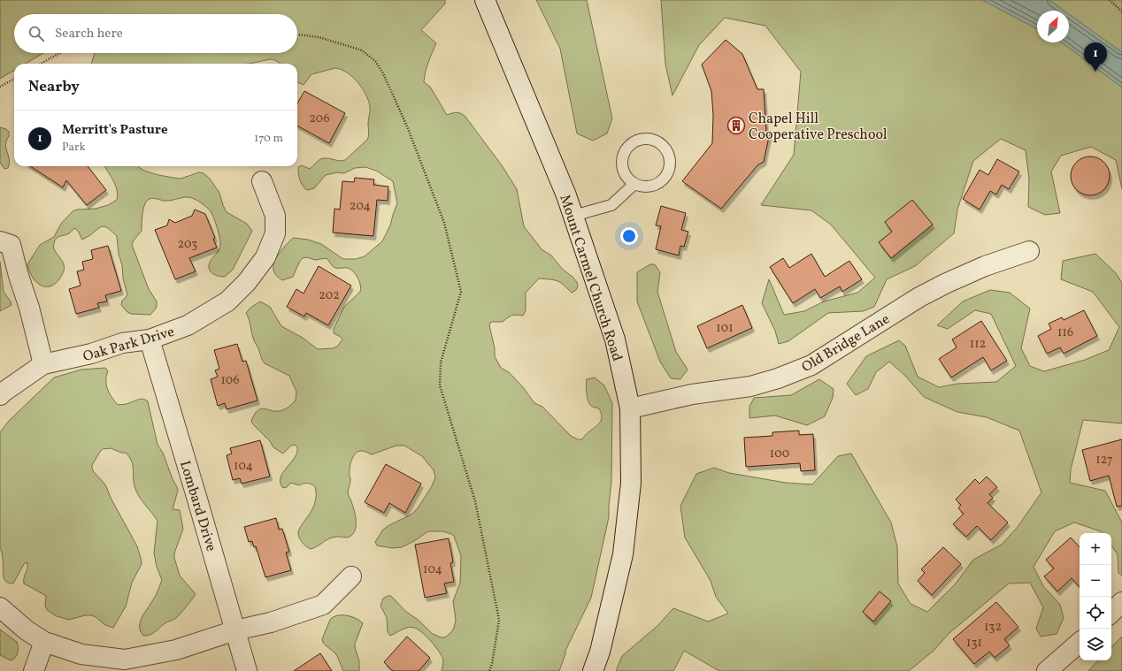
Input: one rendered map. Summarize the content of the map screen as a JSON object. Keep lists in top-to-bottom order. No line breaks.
{"streets":{"street":["Mount Carmel Church Road","Old Bridge Lane","Oak Park Drive","Lombard Drive"]},"crossings":[["Mount Carmel Church Road","Old Bridge Lane"],["Oak Park Drive","Lombard Drive"]],"places":{"building":["Chapel Hill Cooperative Preschool"]},"house_numbers":["206","204","203","202","101","116","112","106","100","127","104","104","132","131"],"north":"top right","page":{"search":"Search here","pins":"1","heading":"Nearby","list":[{"mark":"1","name":"Merritt's Pasture","note":"Park","value":"170 m"}],"map_buttons":["+","−"]}}
